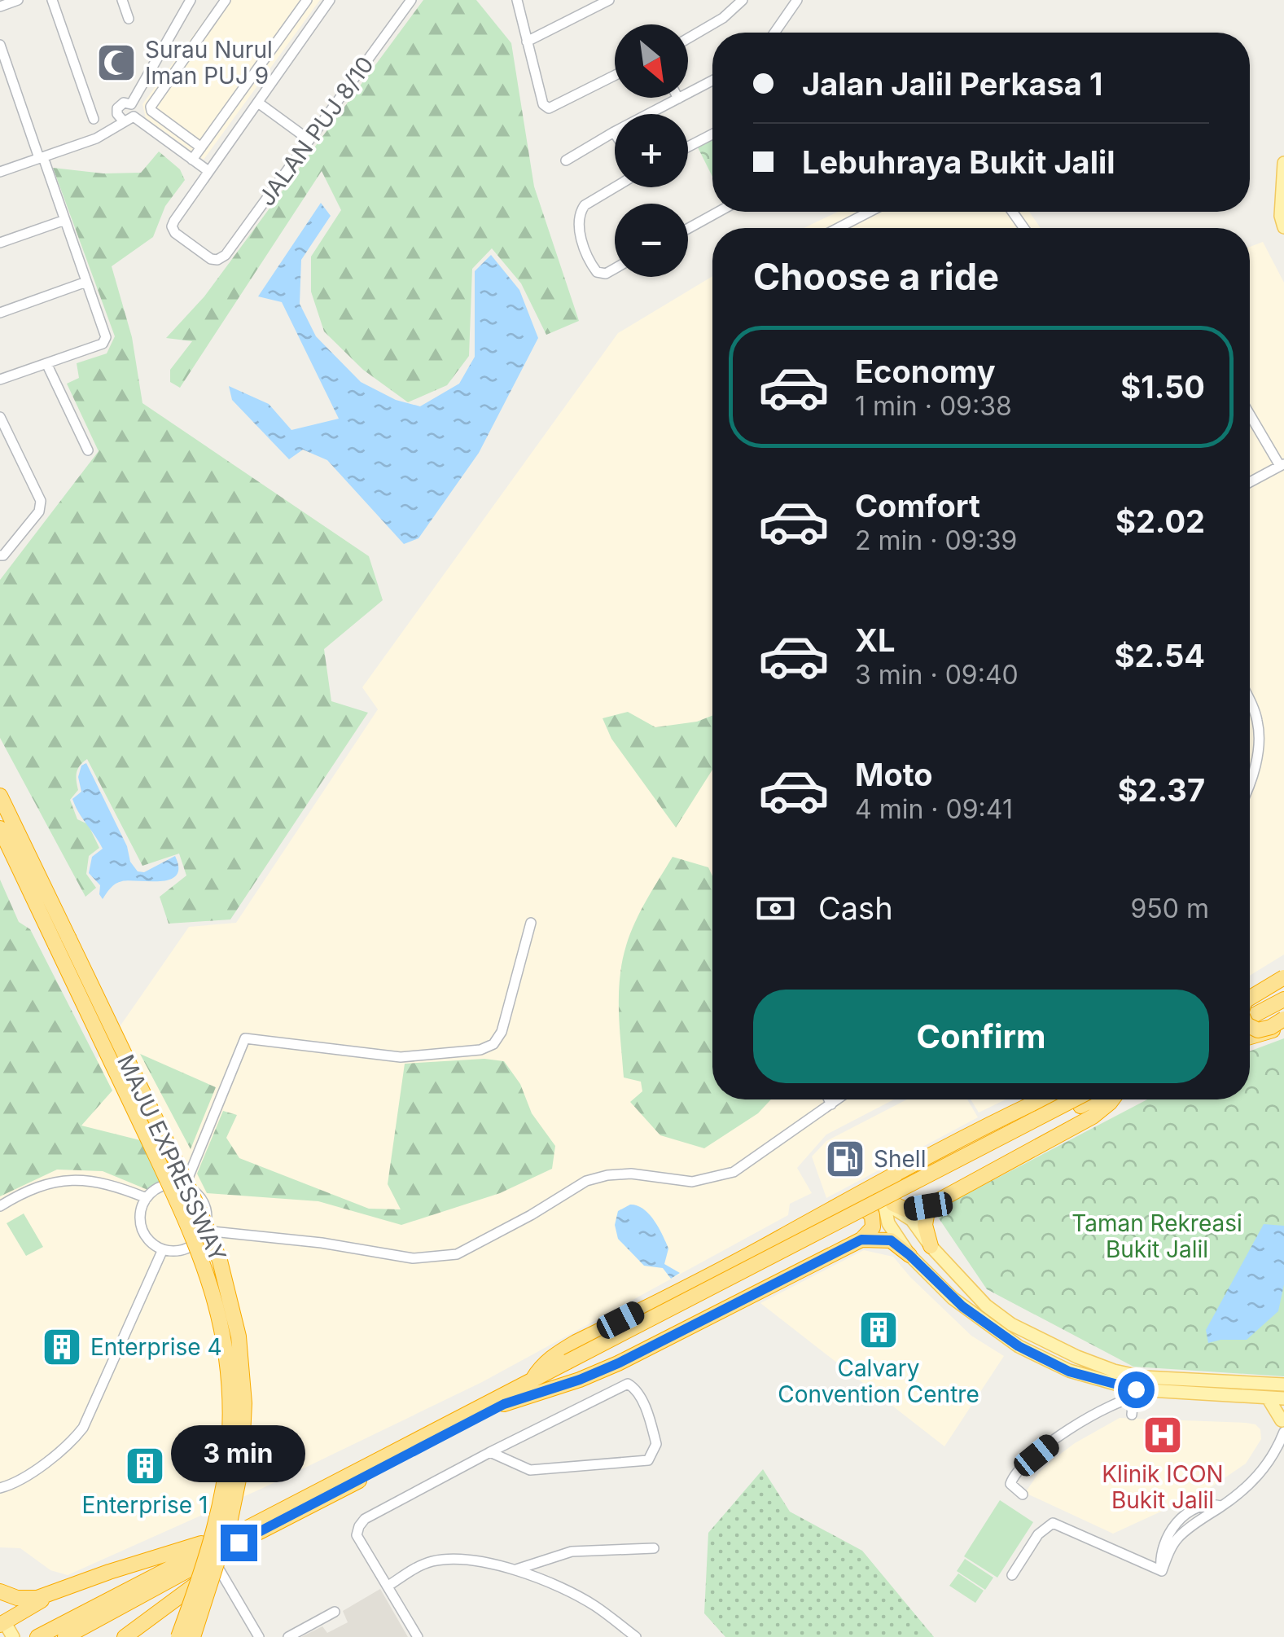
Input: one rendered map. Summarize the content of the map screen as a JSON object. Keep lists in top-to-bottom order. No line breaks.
{"streets":{"highway":["MAJU EXPRESSWAY"],"street":["JALAN PUJ 8/10"]},"parks":["Taman Rekreasi Bukit Jalil"],"places":{"mosque":["Surau Nurul Iman PUJ 9"],"fuel station":["Shell"],"building":["Calvary Convention Centre","Enterprise 4","Enterprise 1"],"hospital":["Klinik ICON Bukit Jalil"]},"north":"bottom right","page":{"map_buttons":["+","−"],"banner":["Jalan Jalil Perkasa 1","Lebuhraya Bukit Jalil"],"heading":"Choose a ride","list":[{"name":"Economy","note":"1 min · 09:38","value":"$1.50"},{"name":"Comfort","note":"2 min · 09:39","value":"$2.02"},{"name":"XL","note":"3 min · 09:40","value":"$2.54"},{"name":"Moto","note":"4 min · 09:41","value":"$2.37"}],"pay":["Cash","950 m"],"buttons":"Confirm","bubble":"3 min"}}
